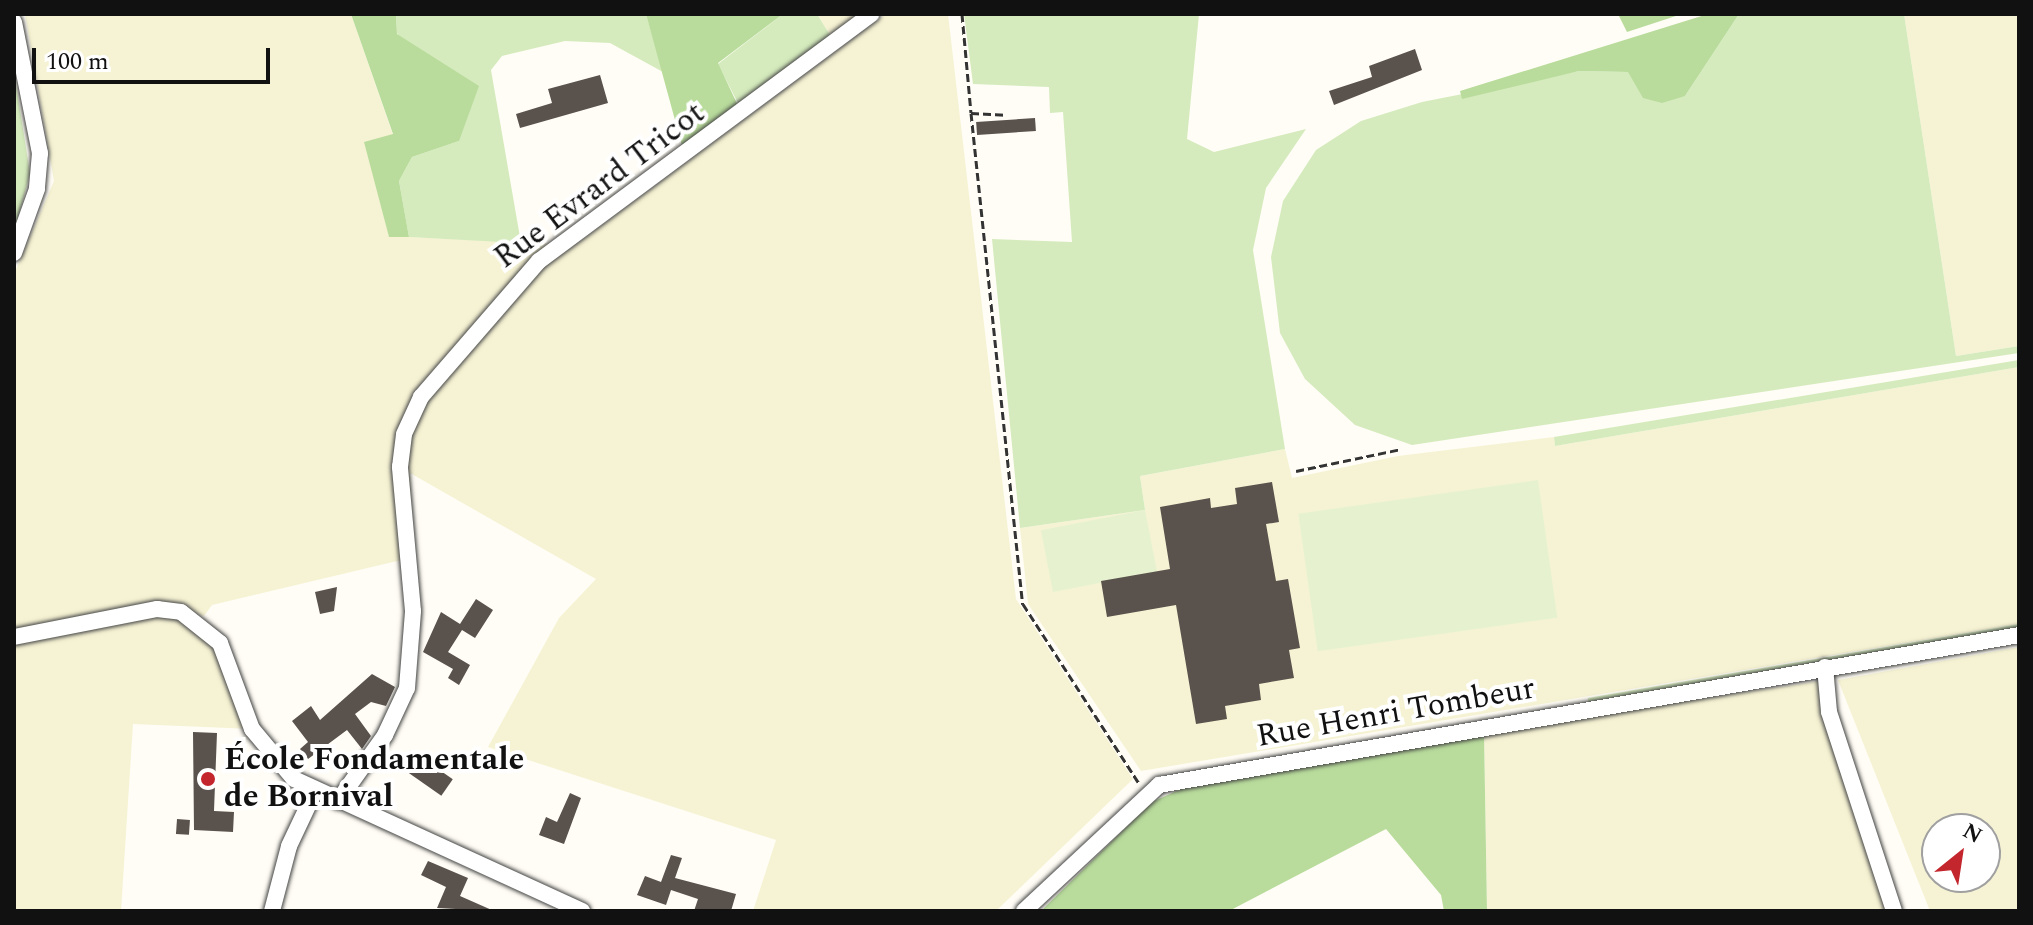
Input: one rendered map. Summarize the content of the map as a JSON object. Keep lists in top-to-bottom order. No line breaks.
{"streets":{"street":["Rue Evrard Tricot","Rue Henri Tombeur"]},"places":["École Fondamentale de Bornival"],"scale_bar":"100 m","north":"top right"}
